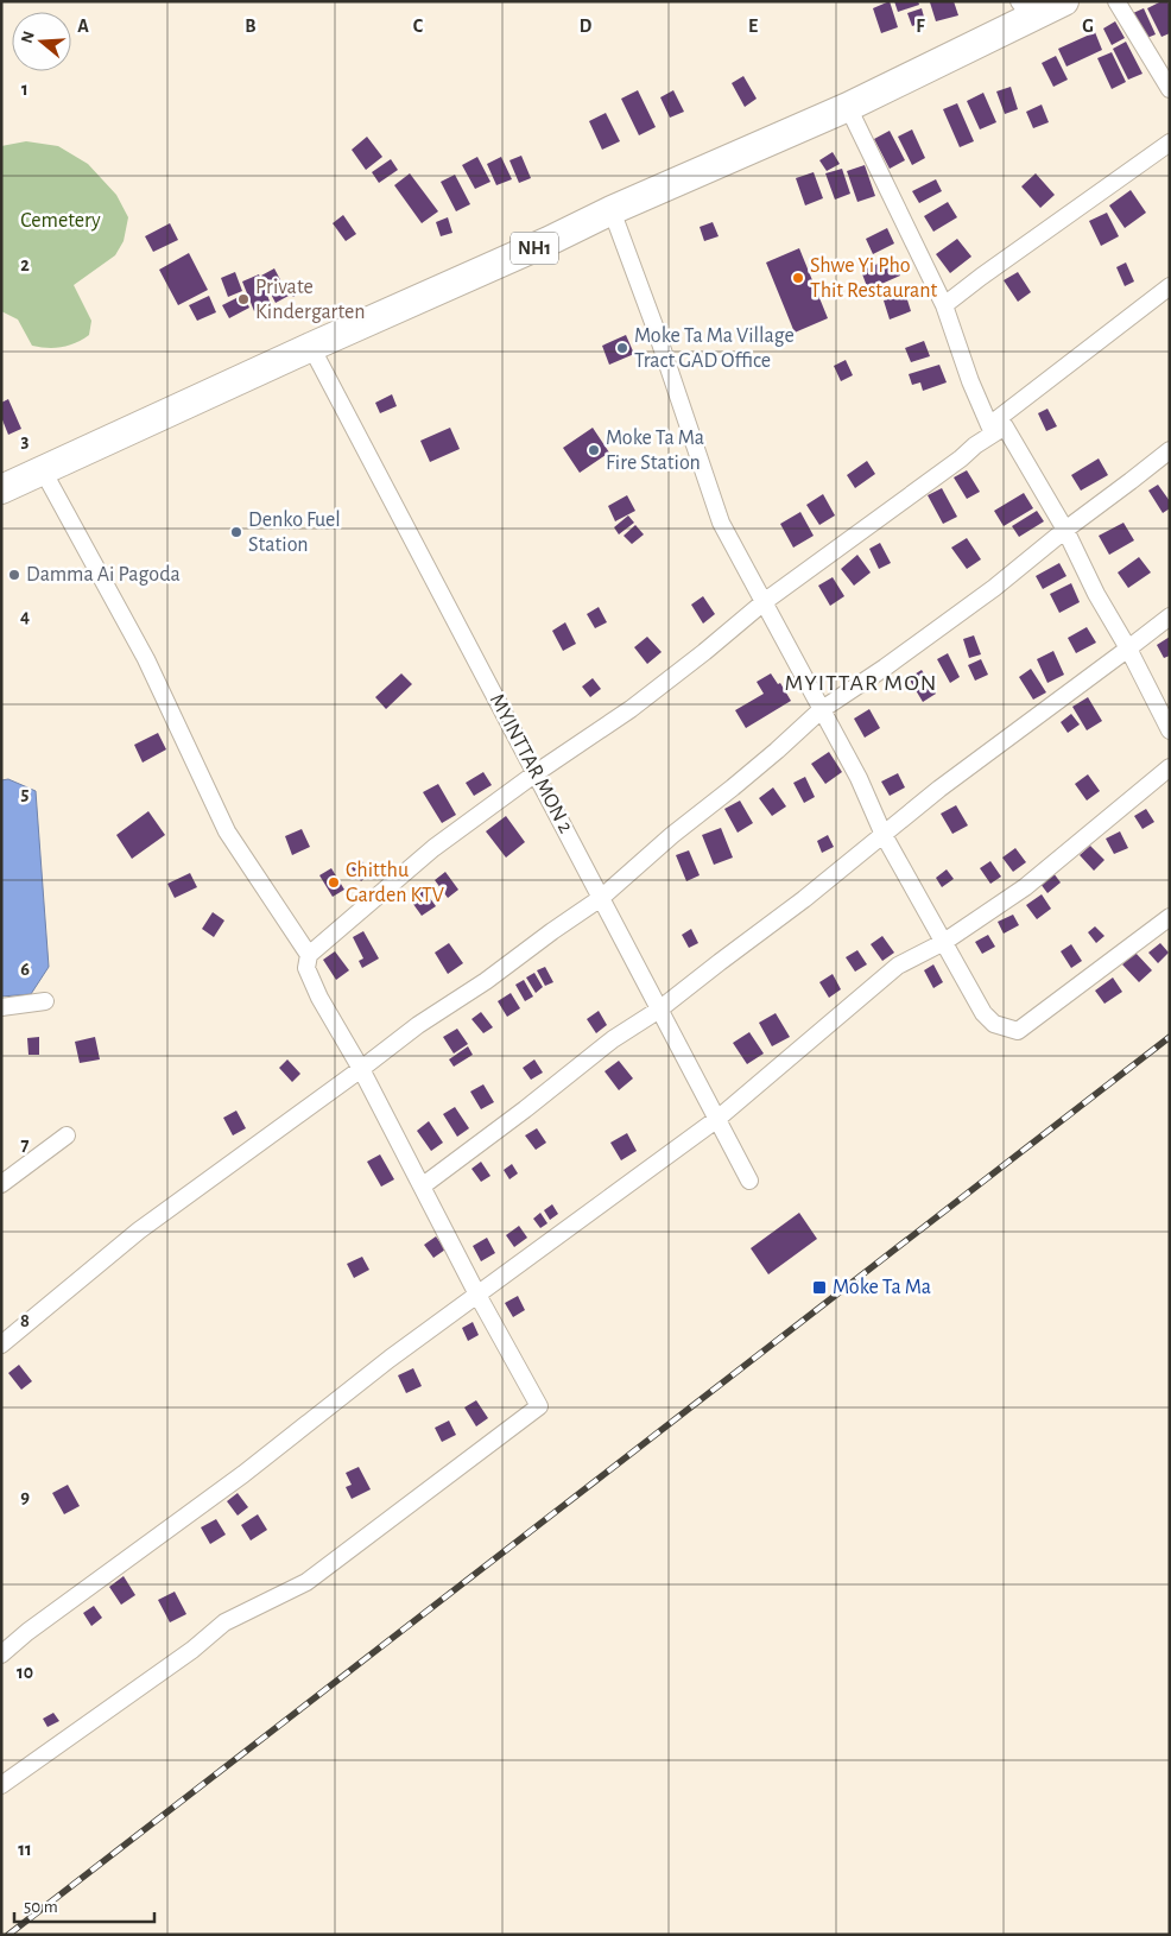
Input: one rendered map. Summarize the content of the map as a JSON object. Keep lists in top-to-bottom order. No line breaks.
{"streets":{"highway":["NH1"],"street":["MYINTTAR MON 2"]},"crossings":[["NH1","MYINTTAR MON 2"]],"districts":["MYITTAR MON"],"parks":["Cemetery"],"places":{"other":["Shwe Yi Pho Thit Restaurant","Private Kindergarten","Moke Ta Ma Village Tract GAD Office","Moke Ta Ma Fire Station","Denko Fuel Station","Damma Ai Pagoda","Chitthu Garden KTV"],"transit":["Moke Ta Ma"]},"scale_bar":"50 m","north":"left","grid":{"columns":["A","B","C","D","E","F","G"],"rows":["1","2","3","4","5","6","7","8","9","10","11"]}}
